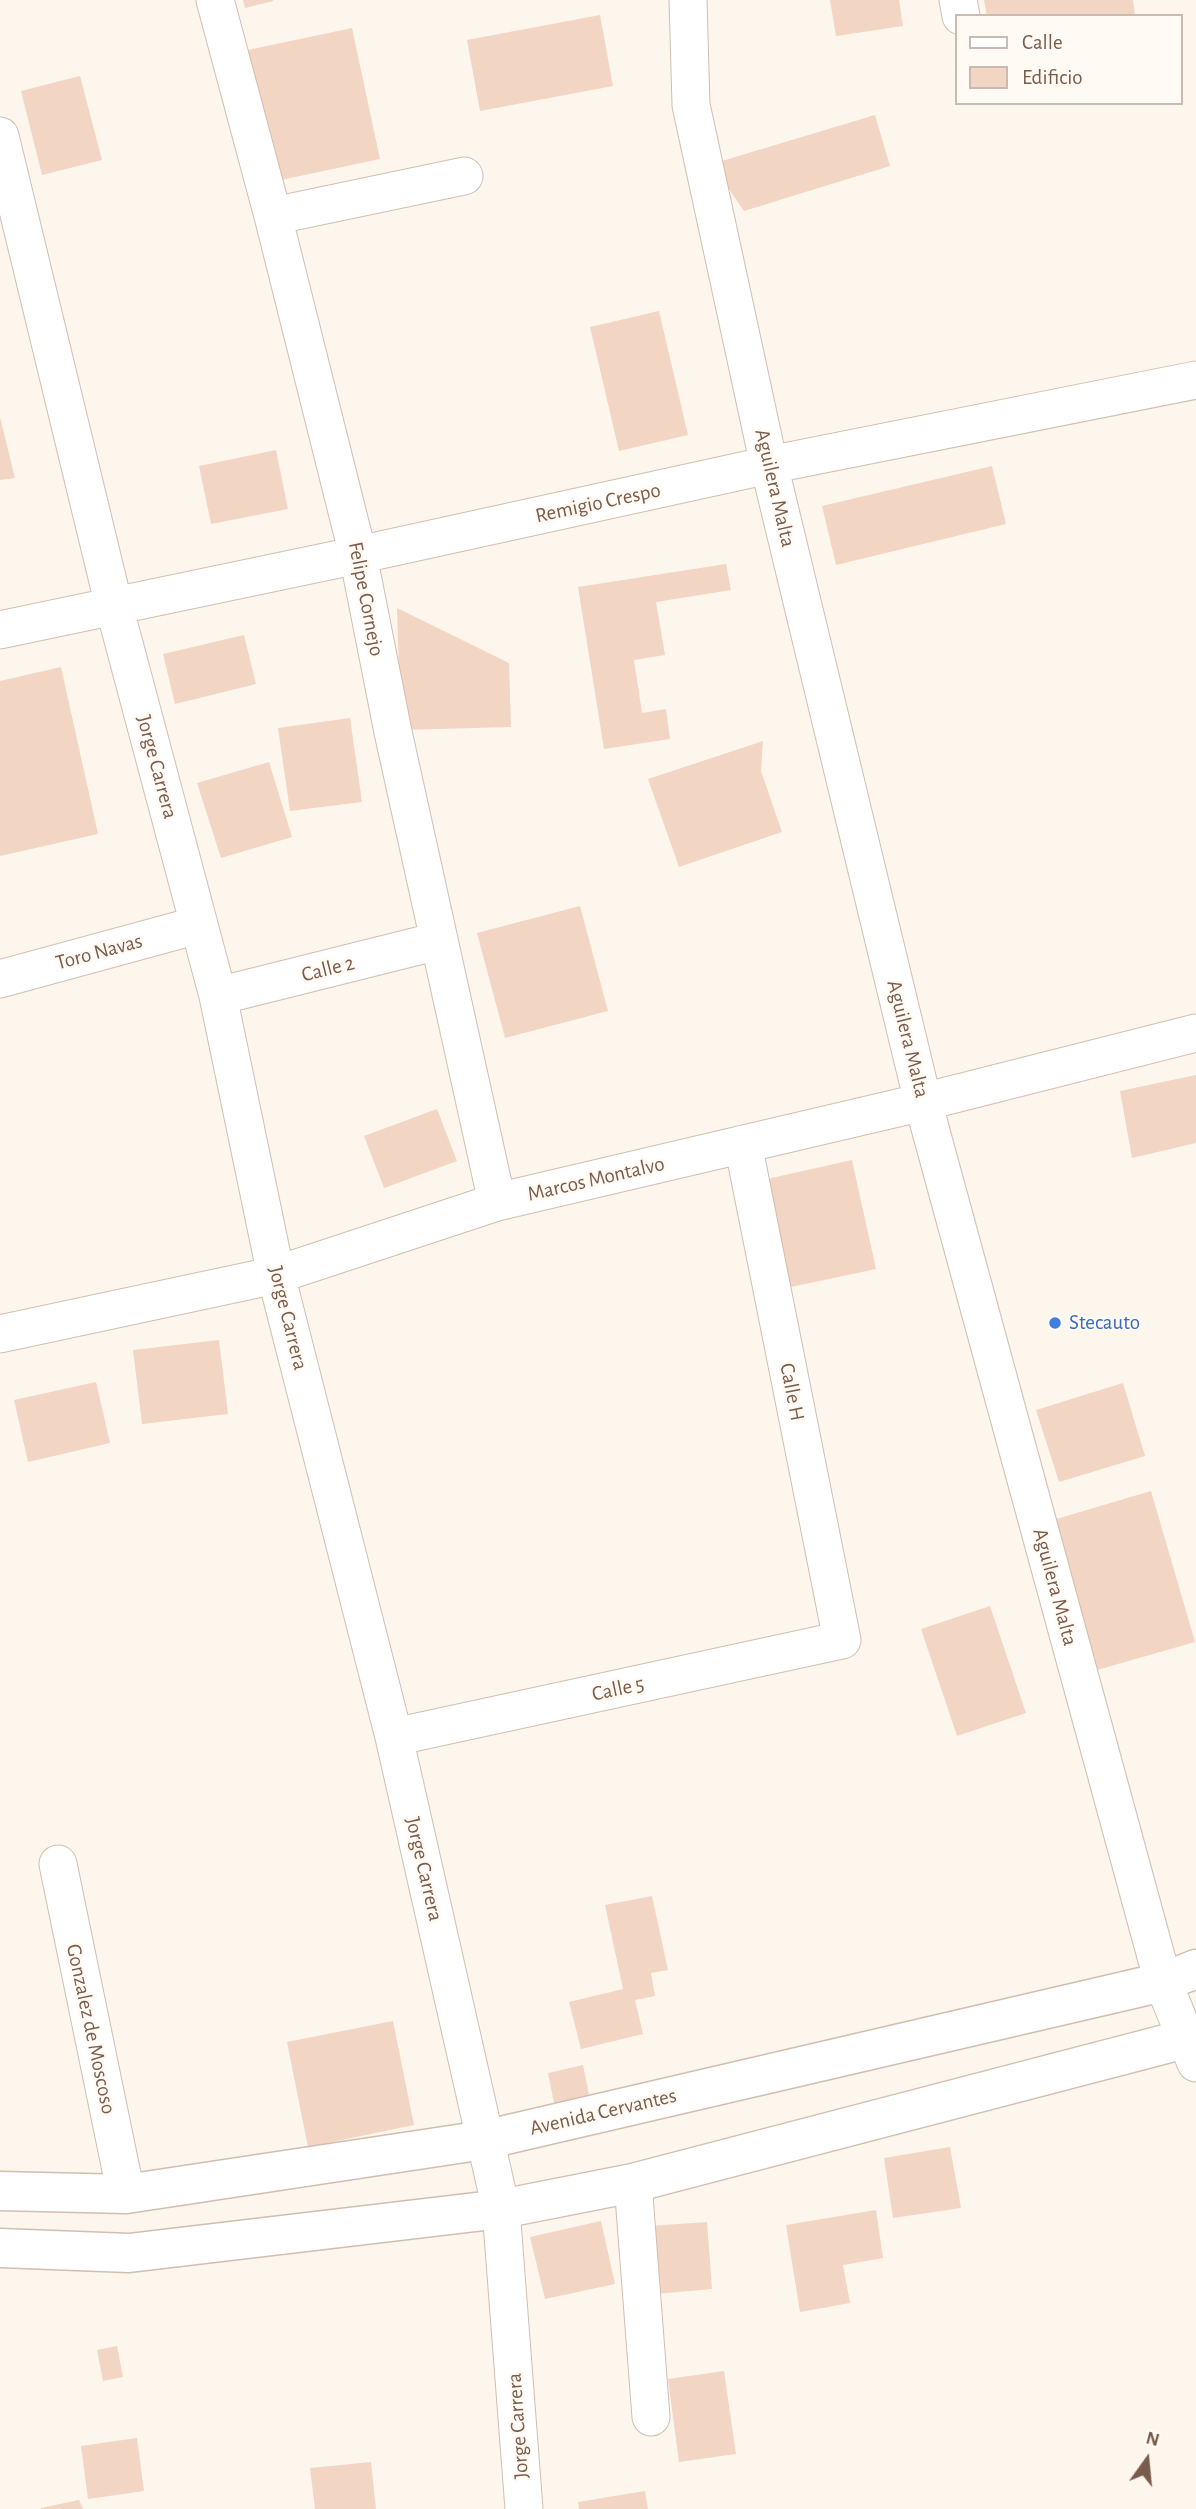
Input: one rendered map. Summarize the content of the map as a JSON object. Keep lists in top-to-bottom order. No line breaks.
{"streets":{"street":["Aguilera Malta","Remigio Crespo","Felipe Cornejo","Jorge Carrera","Toro Navas","Calle 2","Marcos Montalvo","Calle H","Calle 5","Gonzalez de Moscoso","Avenida Cervantes"]},"crossings":[["Aguilera Malta","Remigio Crespo"],["Aguilera Malta","Marcos Montalvo"],["Aguilera Malta","Avenida Cervantes"],["Remigio Crespo","Felipe Cornejo"],["Remigio Crespo","Jorge Carrera"],["Felipe Cornejo","Calle 2"],["Felipe Cornejo","Marcos Montalvo"],["Jorge Carrera","Toro Navas"],["Jorge Carrera","Calle 2"],["Jorge Carrera","Marcos Montalvo"],["Jorge Carrera","Calle 5"],["Jorge Carrera","Avenida Cervantes"],["Marcos Montalvo","Calle H"],["Calle H","Calle 5"],["Gonzalez de Moscoso","Avenida Cervantes"]],"places":["Stecauto"],"legend":["Calle","Edificio"],"north":"top"}
